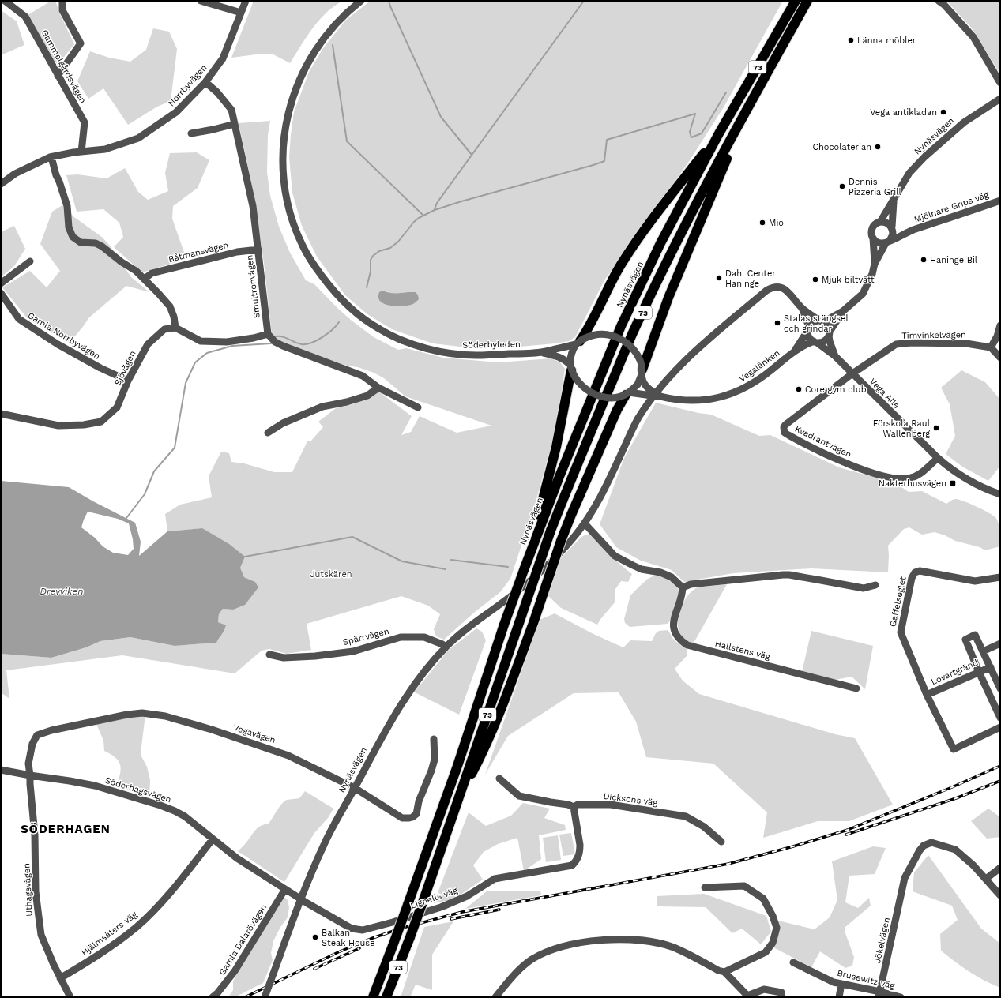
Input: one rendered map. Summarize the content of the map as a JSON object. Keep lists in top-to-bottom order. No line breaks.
{"streets":{"highway":["73","Nynäsvägen"],"street":["Gammelgårdsvägen","Norrbyvägen","Mjölnare Grips väg","Båtmansvägen","Smultronvägen","Timvinkelvägen","Gamla Norrbyvägen","Söderbyleden","Vegalänken","Sjövägen","Vega Allé","Kvadrantvägen","Gaffelseglet","Spärrvägen","Hallstens väg","Lovartgränd","Vegavägen","Söderhagsvägen","Dicksons väg","Uthagsvägen","Lignells väg","Hjälmsäters väg","Gamla Dalarövägen","Jökelvägen","Brusewitz väg"]},"crossings":[["Gammelgårdsvägen","Norrbyvägen"],["Norrbyvägen","Smultronvägen"],["Nynäsvägen","Mjölnare Grips väg"],["Nynäsvägen","Vegalänken"],["Nynäsvägen","Vega Allé"],["Nynäsvägen","Spärrvägen"],["Nynäsvägen","Vegavägen"],["Nynäsvägen","Söderhagsvägen"],["Nynäsvägen","Lignells väg"],["Båtmansvägen","Smultronvägen"],["Timvinkelvägen","Vega Allé"],["Timvinkelvägen","Kvadrantvägen"],["Gamla Norrbyvägen","Sjövägen"],["Söderbyleden","Vegalänken"],["Vegalänken","Vega Allé"],["Vega Allé","Kvadrantvägen"],["Gaffelseglet","Lovartgränd"],["Vegavägen","Söderhagsvägen"],["Vegavägen","Uthagsvägen"],["Söderhagsvägen","Uthagsvägen"],["Söderhagsvägen","Lignells väg"],["Söderhagsvägen","Hjälmsäters väg"],["Söderhagsvägen","Gamla Dalarövägen"],["Dicksons väg","Lignells väg"],["Uthagsvägen","Hjälmsäters väg"],["Jökelvägen","Brusewitz väg"]],"districts":["SÖDERHAGEN"],"water":["Drevviken"],"parks":["Jutskären"],"places":{"other":["Länna möbler","Vega antikladan","Chocolaterian","Dennis Pizzeria Grill","Mio","Haninge Bil","Dahl Center Haninge","Mjuk biltvätt","Stalas stängsel och grindar","Core gym club","Förskola Raul Wallenberg","Balkan Steak House"],"transit":["Nakterhusvägen"]}}
